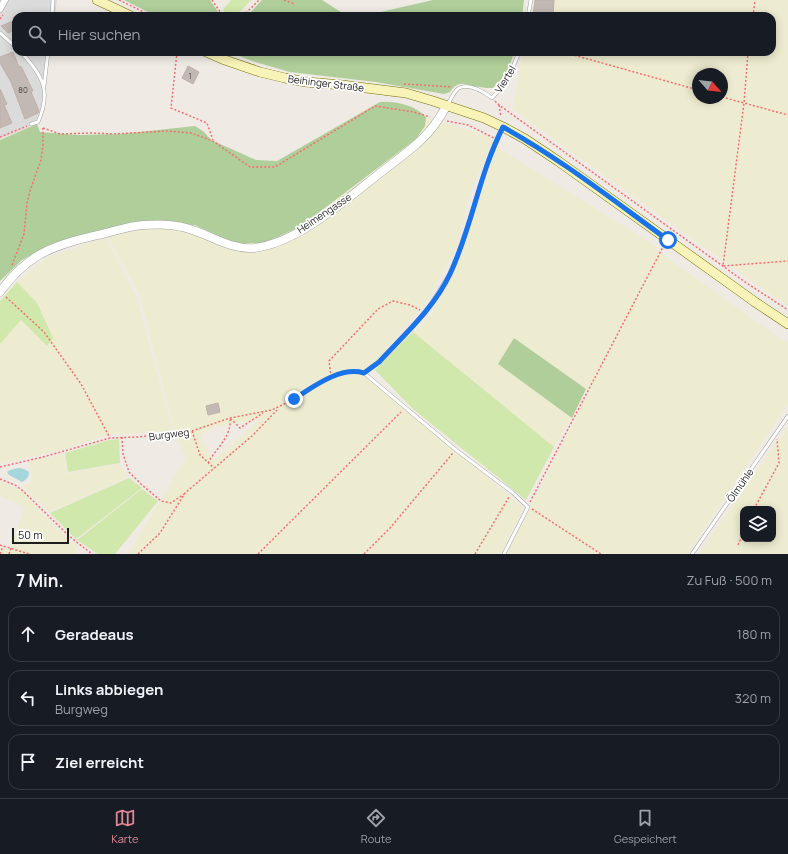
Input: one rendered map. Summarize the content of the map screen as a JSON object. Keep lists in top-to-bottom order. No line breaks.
{"streets":{"main road":["Beihinger Straße"],"street":["Heimengasse"],"lane":["Viertel","Ölmühle"],"path":["Burgweg"]},"crossings":[["Viertel","Beihinger Straße"],["Viertel","Heimengasse"],["Beihinger Straße","Heimengasse"]],"house_numbers":["1","80"],"scale_bar":"50 m","north":"bottom right","page":{"search":"Hier suchen","scale":"50 m","heading":["7 Min.","Zu Fuß · 500 m"],"list":[["Geradeaus","180 m"],["Links abbiegen","Burgweg","320 m"],"Ziel erreicht"],"nav":["Karte","Route","Gespeichert"]}}
